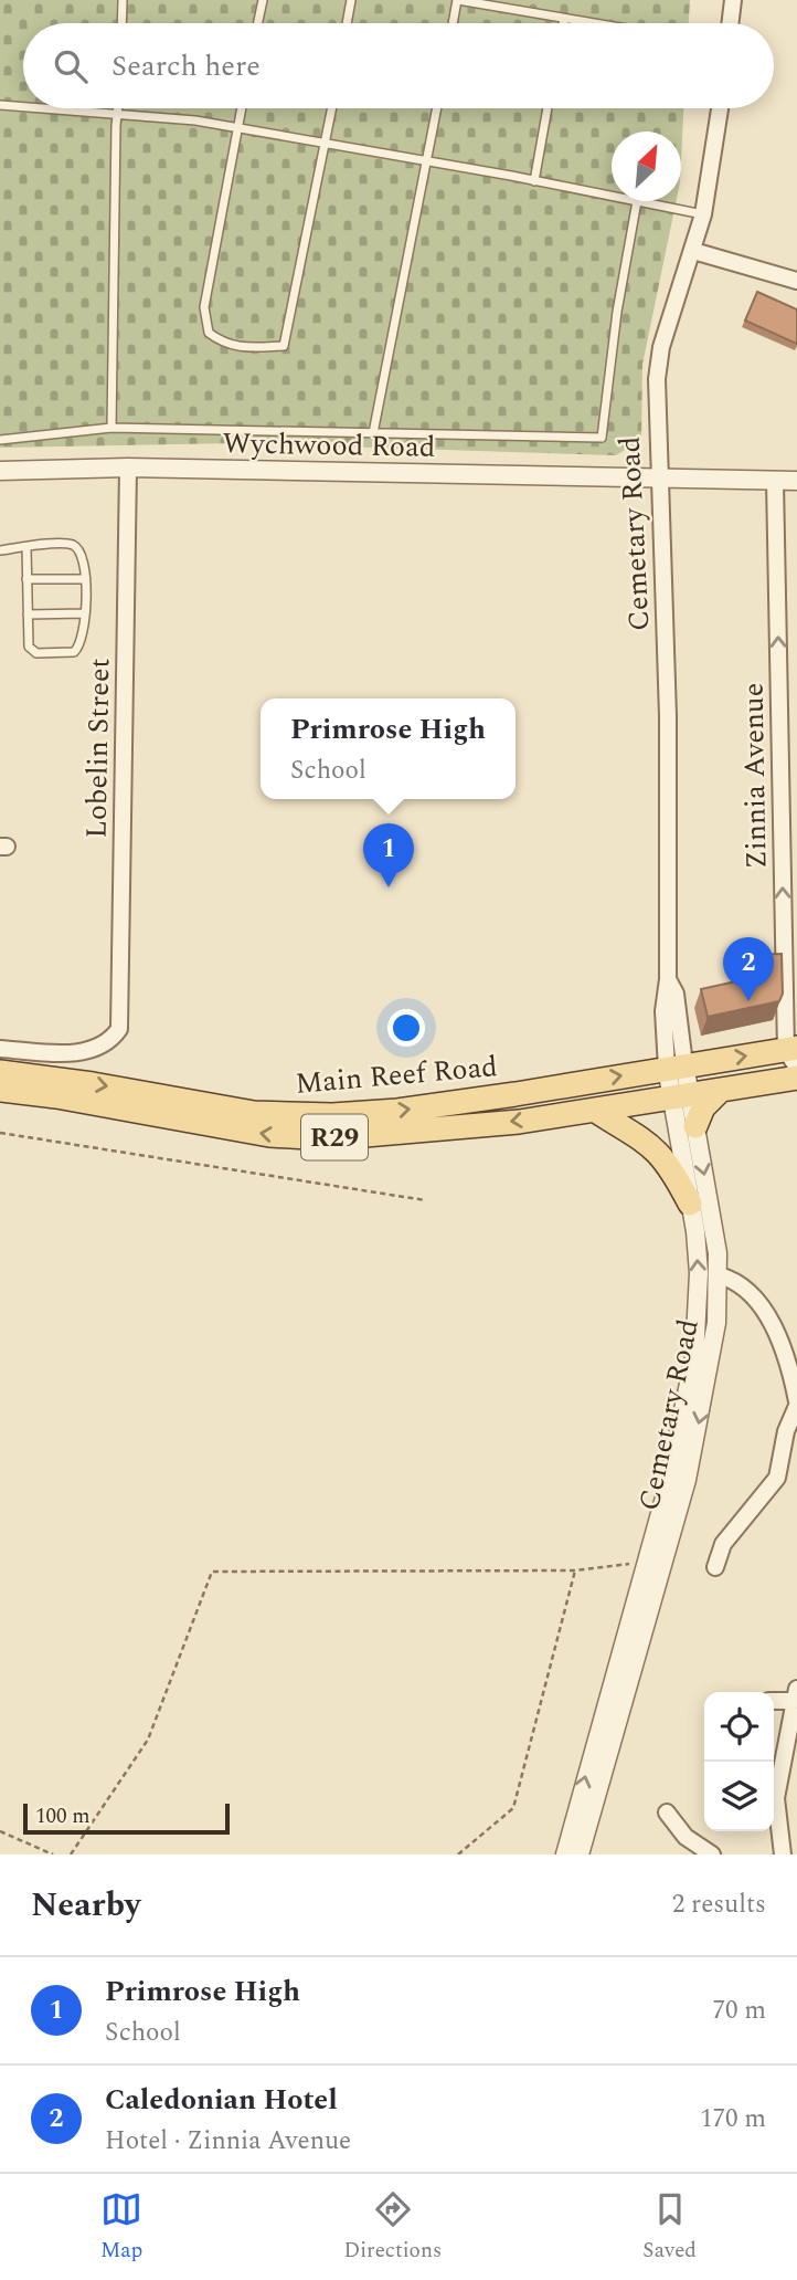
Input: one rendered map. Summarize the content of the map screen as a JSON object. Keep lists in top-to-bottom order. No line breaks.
{"streets":{"main road":["Main Reef Road","R29"],"street":["Wychwood Road","Cemetary Road","Lobelin Street","Zinnia Avenue"]},"crossings":[["Wychwood Road","Cemetary Road"],["Wychwood Road","Lobelin Street"],["Wychwood Road","Zinnia Avenue"],["Cemetary Road","Main Reef Road"],["Zinnia Avenue","Main Reef Road"]],"one_way":["Zinnia Avenue"],"scale_bar":"100 m","north":"top right","page":{"search":"Search here","popup":["Primrose High","School"],"pins":["1","2"],"scale":"100 m","heading":["Nearby","2 results"],"list":[{"mark":"1","name":"Primrose High","note":"School","value":"70 m"},{"mark":"2","name":"Caledonian Hotel","note":"Hotel · Zinnia Avenue","value":"170 m"}],"nav":["Map","Directions","Saved"]}}
